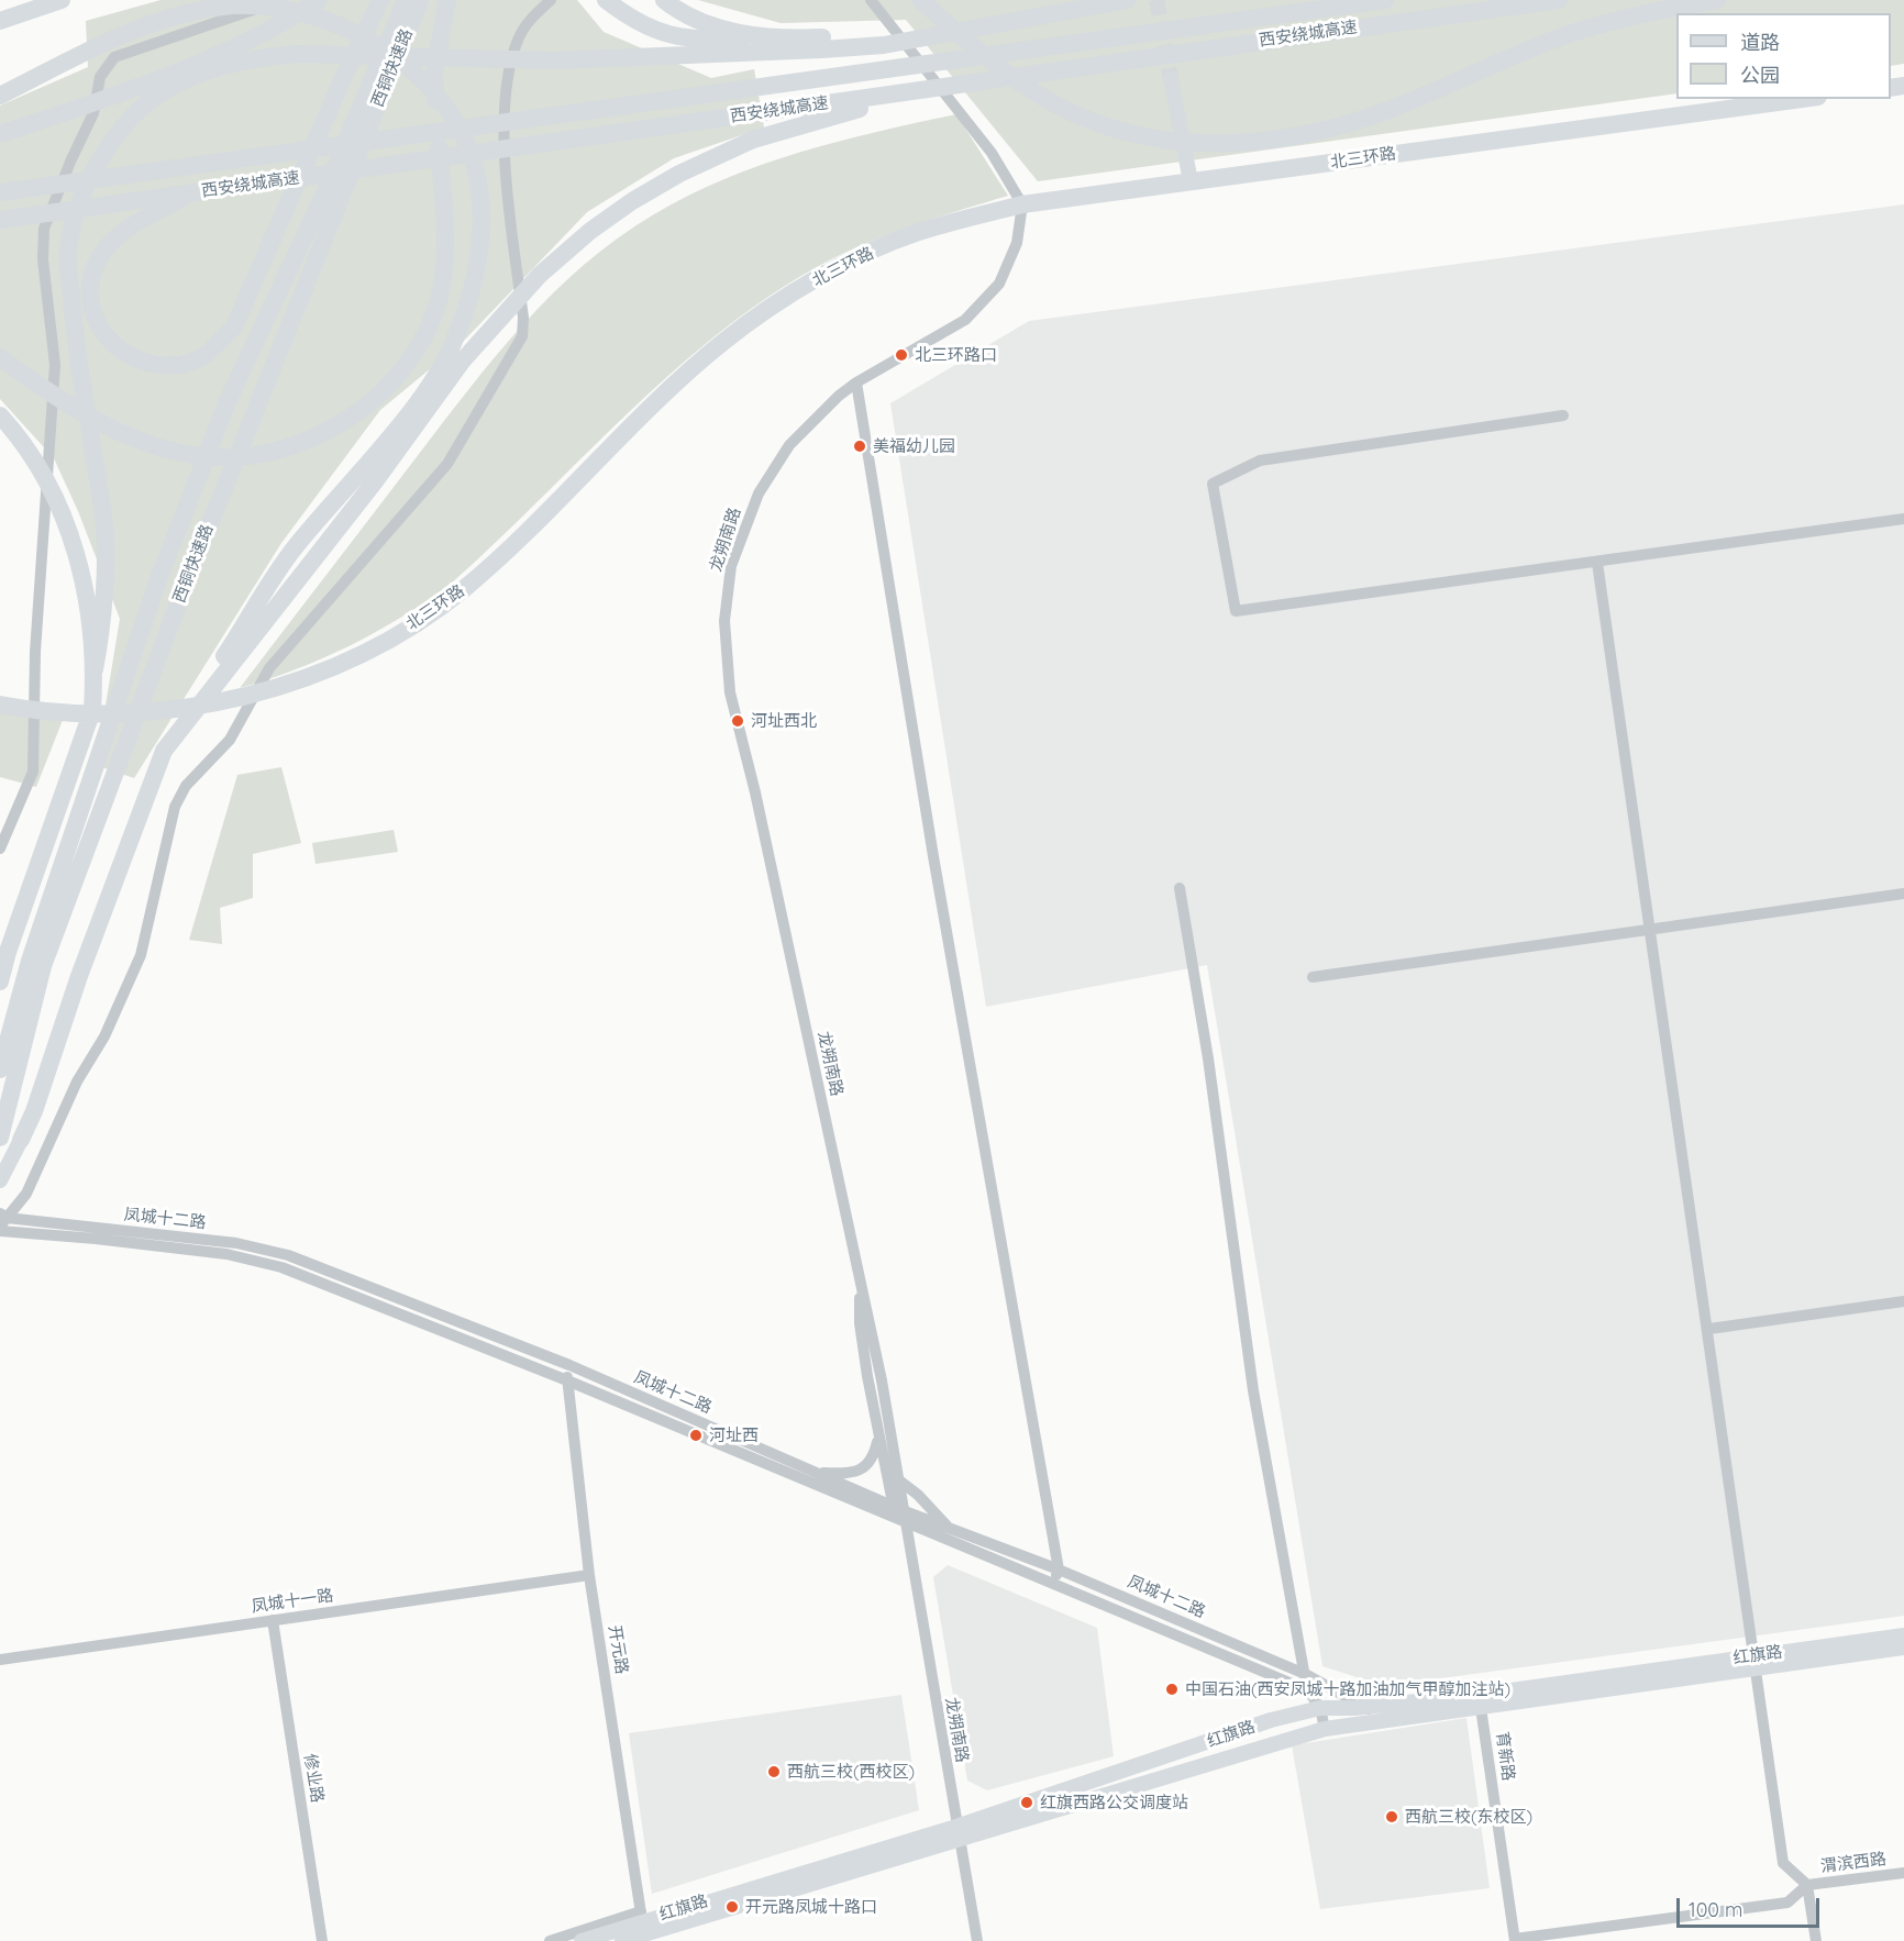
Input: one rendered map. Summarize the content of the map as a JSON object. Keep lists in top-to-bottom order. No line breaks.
{"streets":{"highway":["西安绕城高速","西铜快速路","北三环路"],"main road":["红旗路"],"street":["龙朔南路","凤城十二路","凤城十一路","开元路","育新路","修业路","渭滨西路"]},"crossings":[["北三环路","龙朔南路"],["龙朔南路","凤城十二路"],["龙朔南路","红旗路"],["凤城十二路","开元路"],["凤城十二路","红旗路"],["凤城十一路","开元路"],["凤城十一路","修业路"],["开元路","红旗路"],["红旗路","育新路"]],"places":["北三环路口","美福幼儿园","河址西北","河址西","中国石油(西安凤城十路加油加气甲醇加注站)","西航三校(西校区)","红旗西路公交调度站","西航三校(东校区)","开元路凤城十路口"],"legend":["道路","公园"],"scale_bar":"100 m"}
